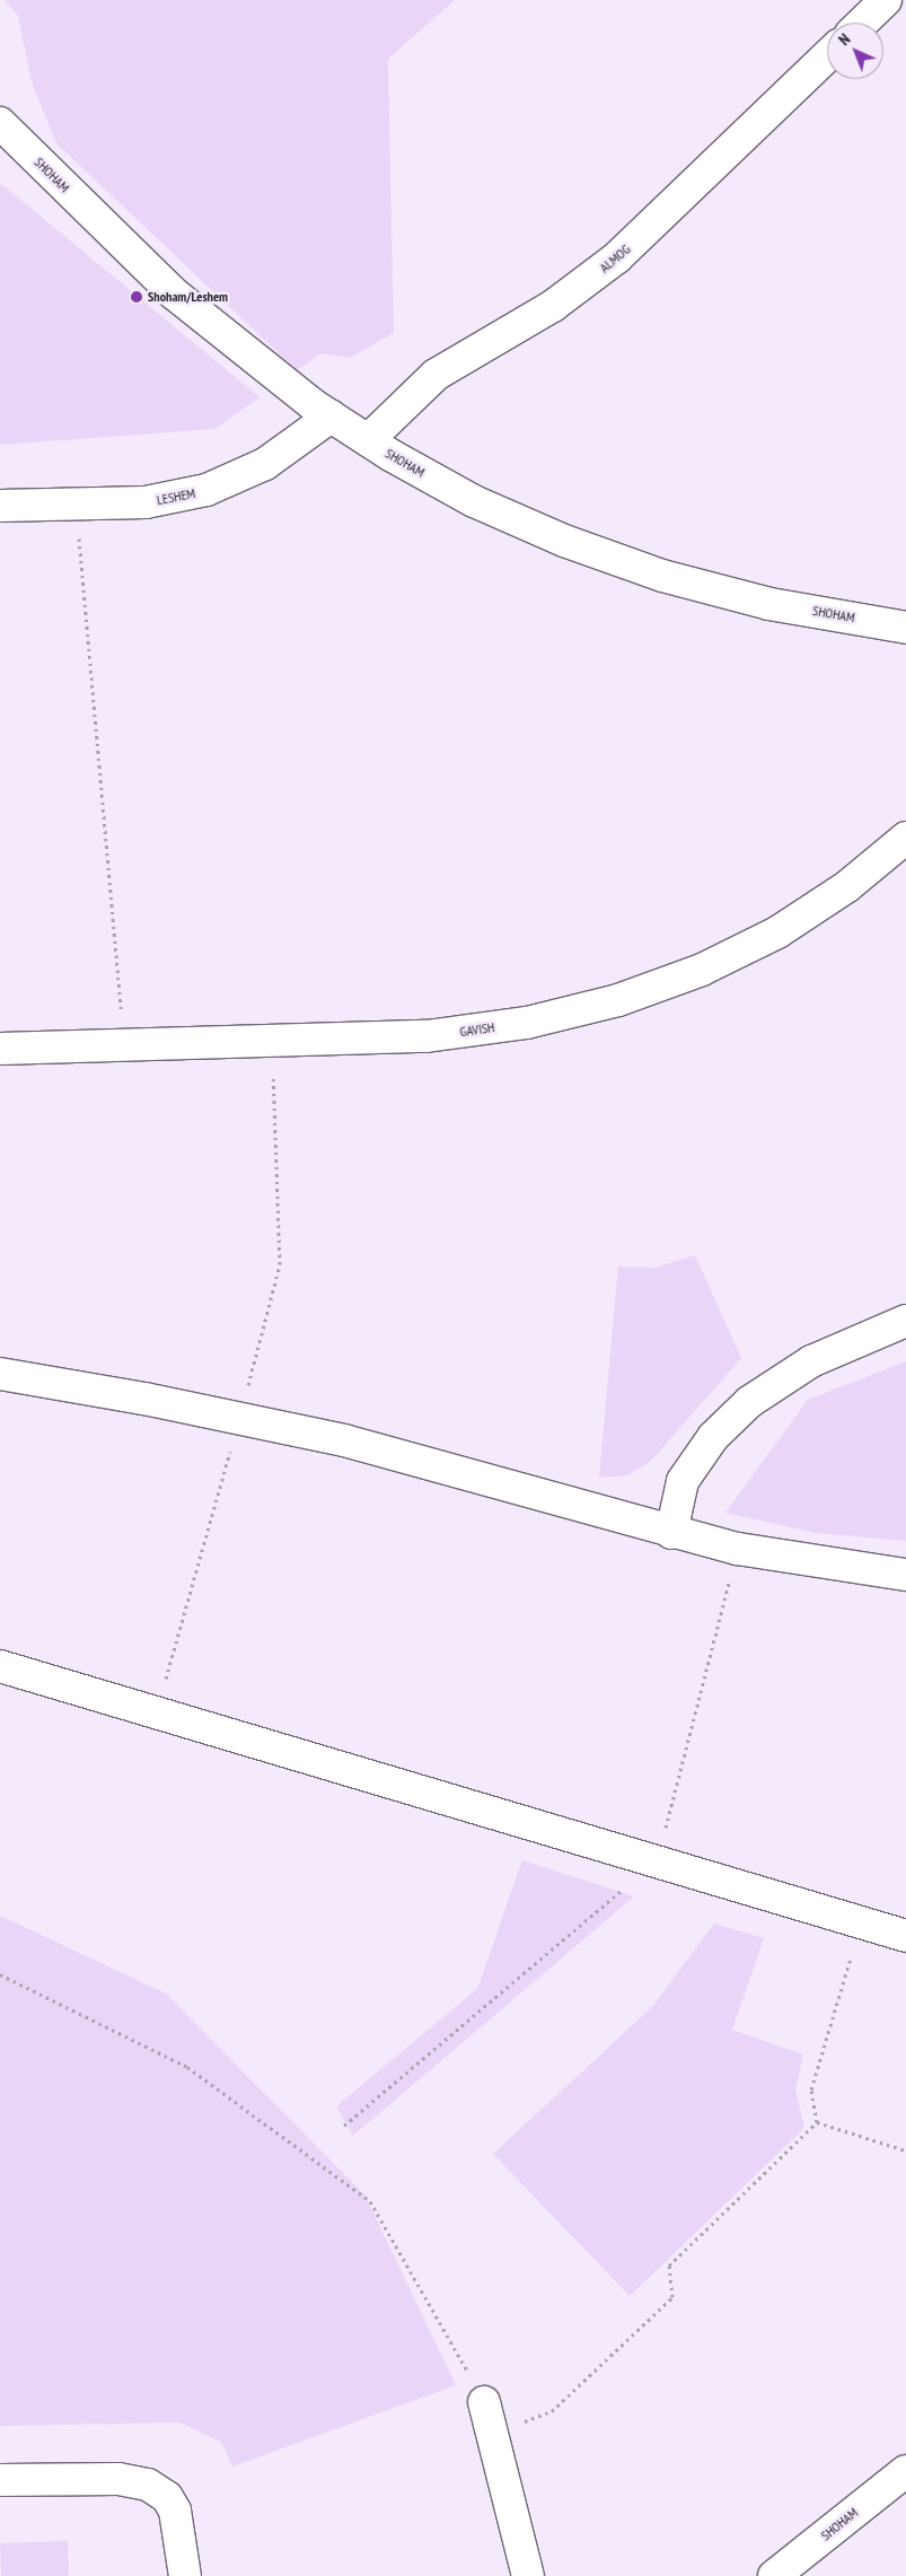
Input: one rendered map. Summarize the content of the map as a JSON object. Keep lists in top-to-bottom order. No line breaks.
{"streets":{"street":["SHOHAM","ALMOG","LESHEM","GAVISH"]},"crossings":[["SHOHAM","ALMOG"],["SHOHAM","LESHEM"]],"places":["Shoham/Leshem"],"north":"top left"}
